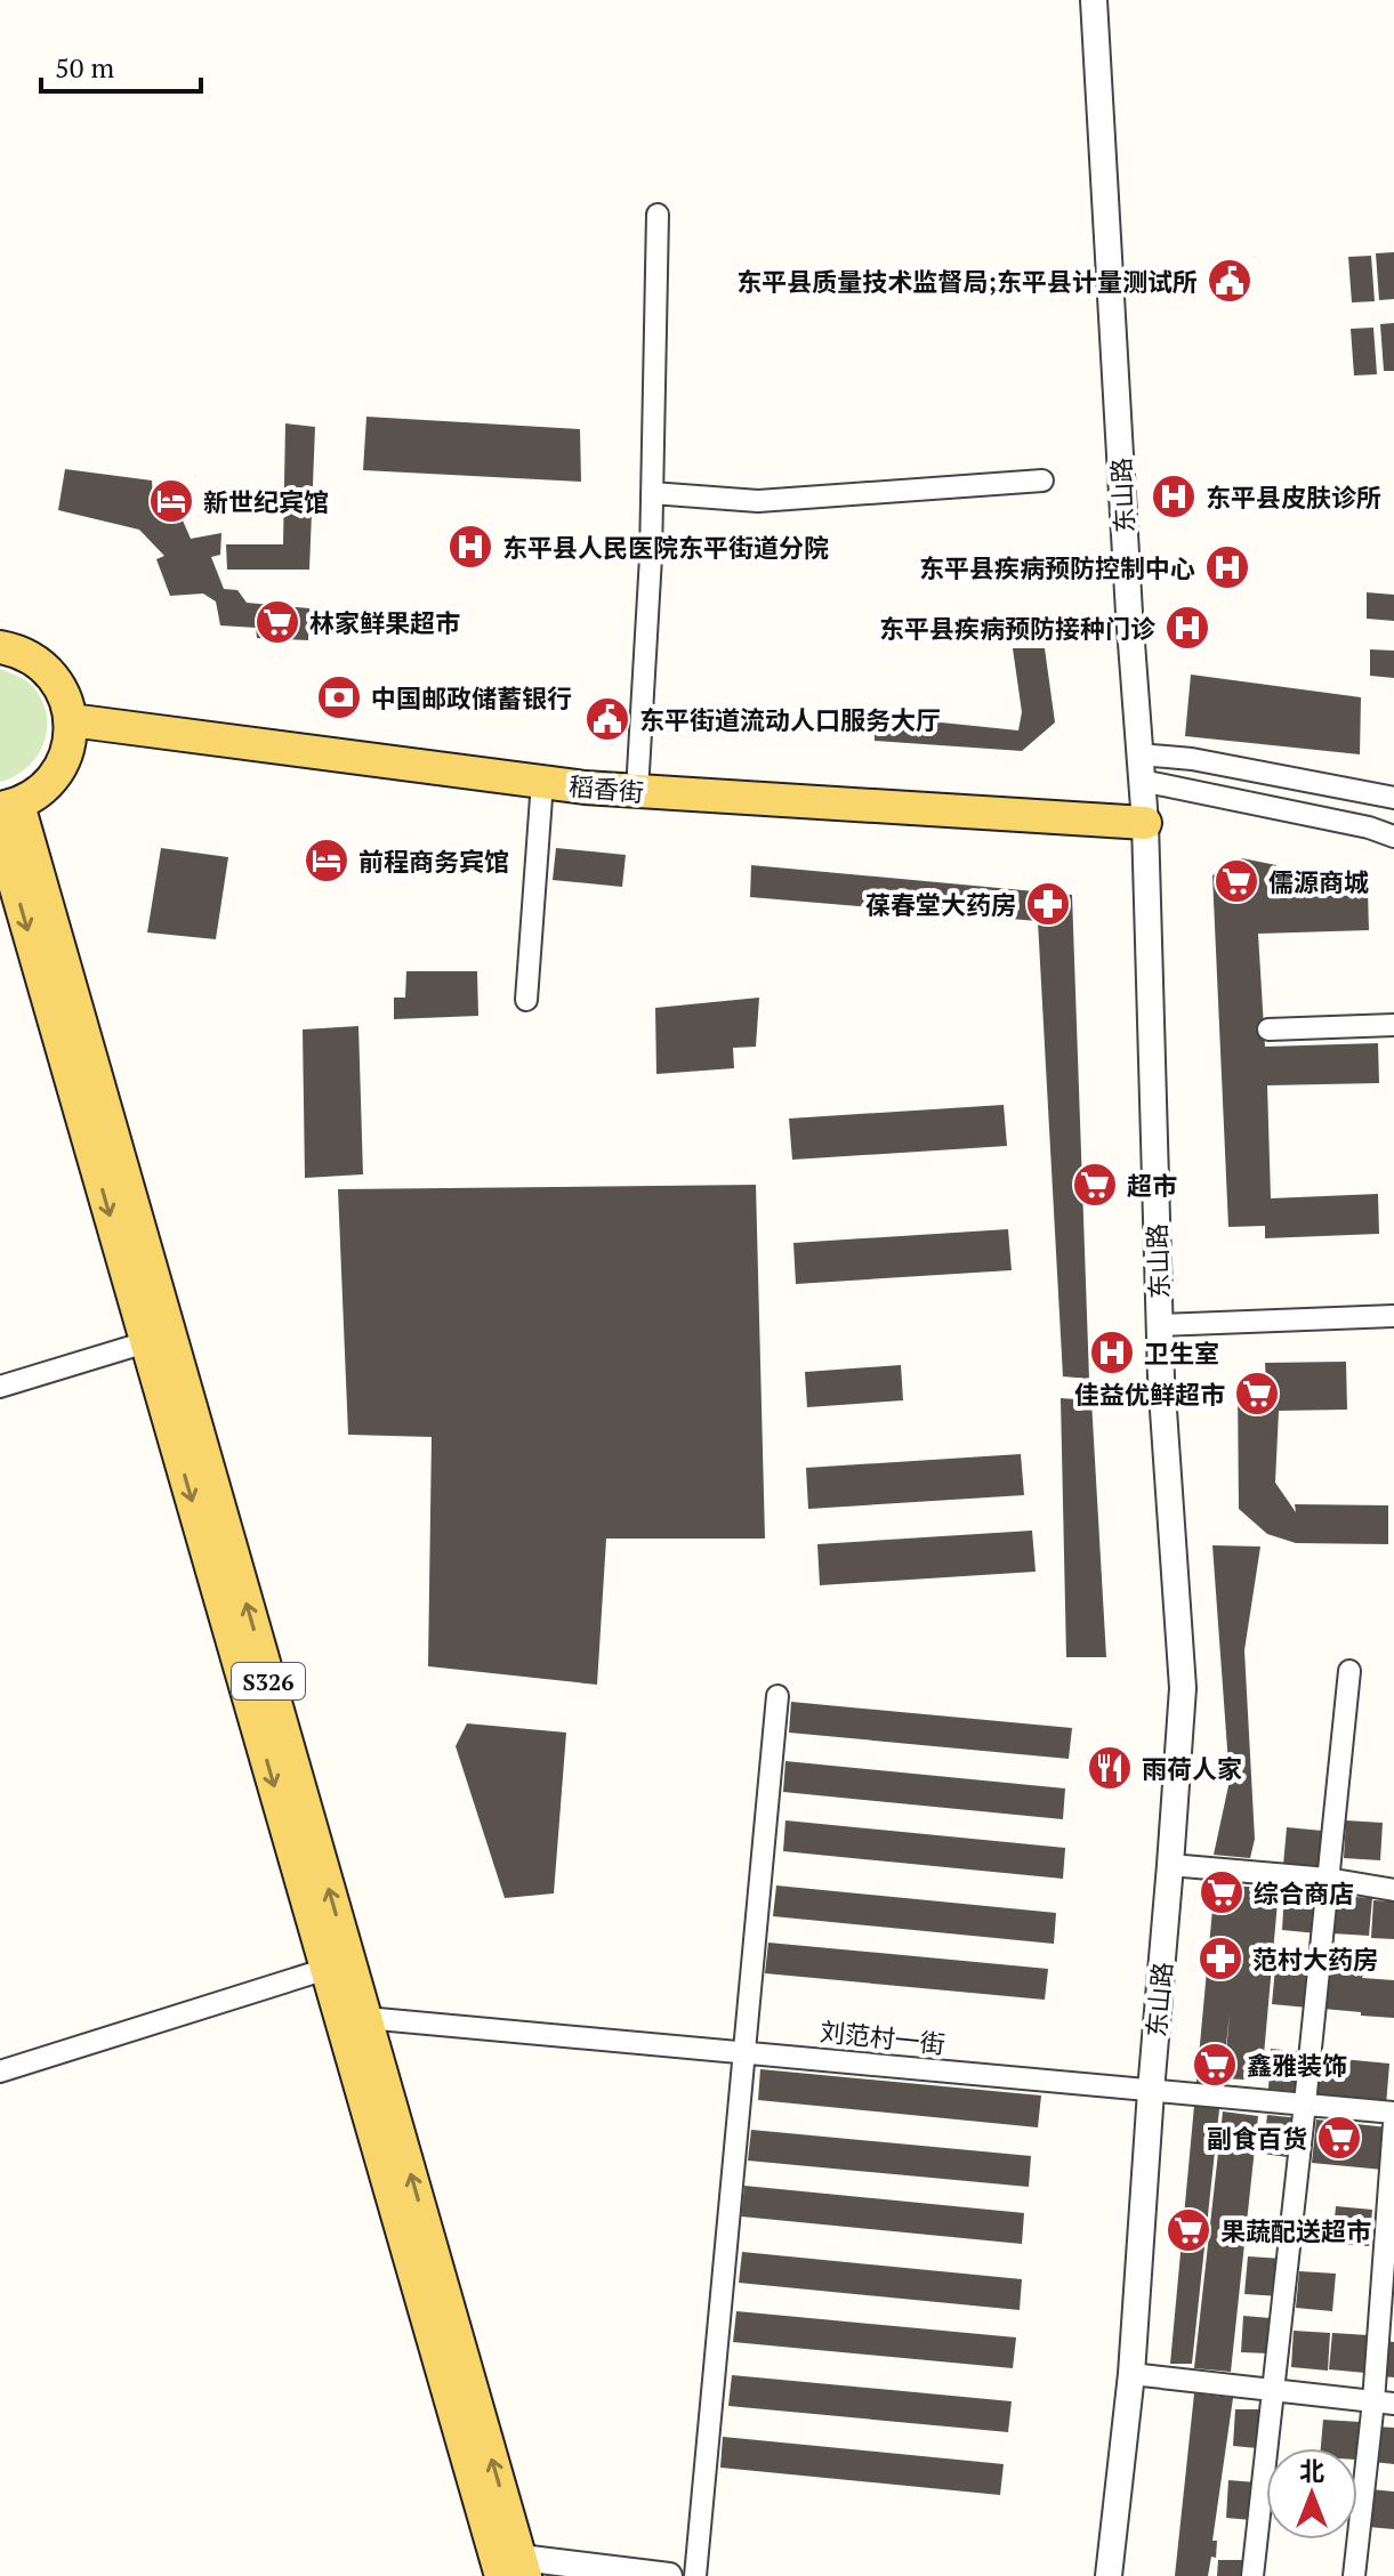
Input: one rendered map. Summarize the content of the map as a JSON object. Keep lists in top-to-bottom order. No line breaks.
{"streets":{"main road":["稻香街","S326"],"street":["东山路","刘范村一街"]},"crossings":[["东山路","稻香街"],["东山路","刘范村一街"],["稻香街","S326"],["S326","刘范村一街"]],"places":{"public building":["东平县质量技术监督局;东平县计量测试所","东平街道流动人口服务大厅"],"hospital":["东平县皮肤诊所","东平县人民医院东平街道分院","东平县疾病预防控制中心","东平县疾病预防接种门诊","卫生室"],"hotel":["新世纪宾馆","前程商务宾馆"],"supermarket":["林家鲜果超市","儒源商城","超市","佳益优鲜超市","综合商店","鑫雅装饰","副食百货","果蔬配送超市"],"bank":["中国邮政储蓄银行"],"pharmacy":["葆春堂大药房","范村大药房"],"restaurant":["雨荷人家"]},"scale_bar":"50 m","north":"top"}
